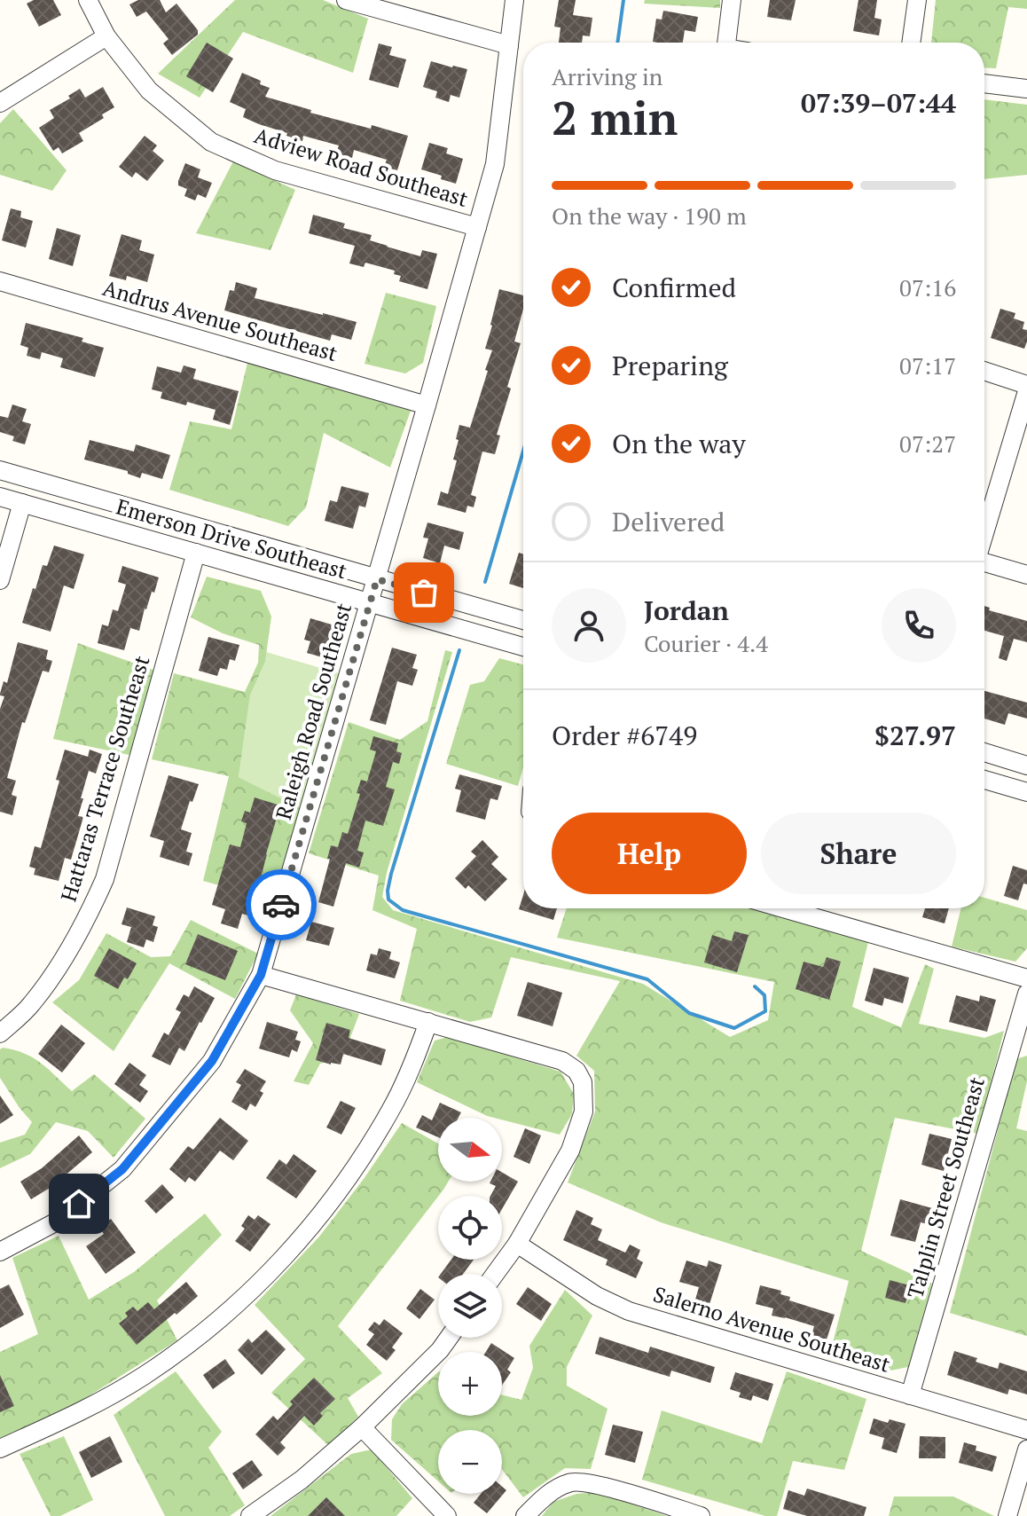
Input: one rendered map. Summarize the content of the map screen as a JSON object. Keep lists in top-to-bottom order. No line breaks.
{"streets":{"street":["Adview Road Southeast","Andrus Avenue Southeast","Emerson Drive Southeast","Raleigh Road Southeast","Hattaras Terrace Southeast","Talplin Street Southeast","Salerno Avenue Southeast"]},"crossings":[["Adview Road Southeast","Raleigh Road Southeast"],["Andrus Avenue Southeast","Raleigh Road Southeast"],["Emerson Drive Southeast","Raleigh Road Southeast"],["Emerson Drive Southeast","Hattaras Terrace Southeast"],["Talplin Street Southeast","Salerno Avenue Southeast"]],"north":"right","page":{"heading":["2 min","Arriving in","07:39–07:44"],"panel":["Jordan","Courier · 4.4","Order #6749","$27.97"],"bar":"On the way · 190 m","list":[["Confirmed","07:16"],["Preparing","07:17"],["On the way","07:27"],"Delivered"],"buttons":["Help","Share"],"map_buttons":["+","−"]}}
